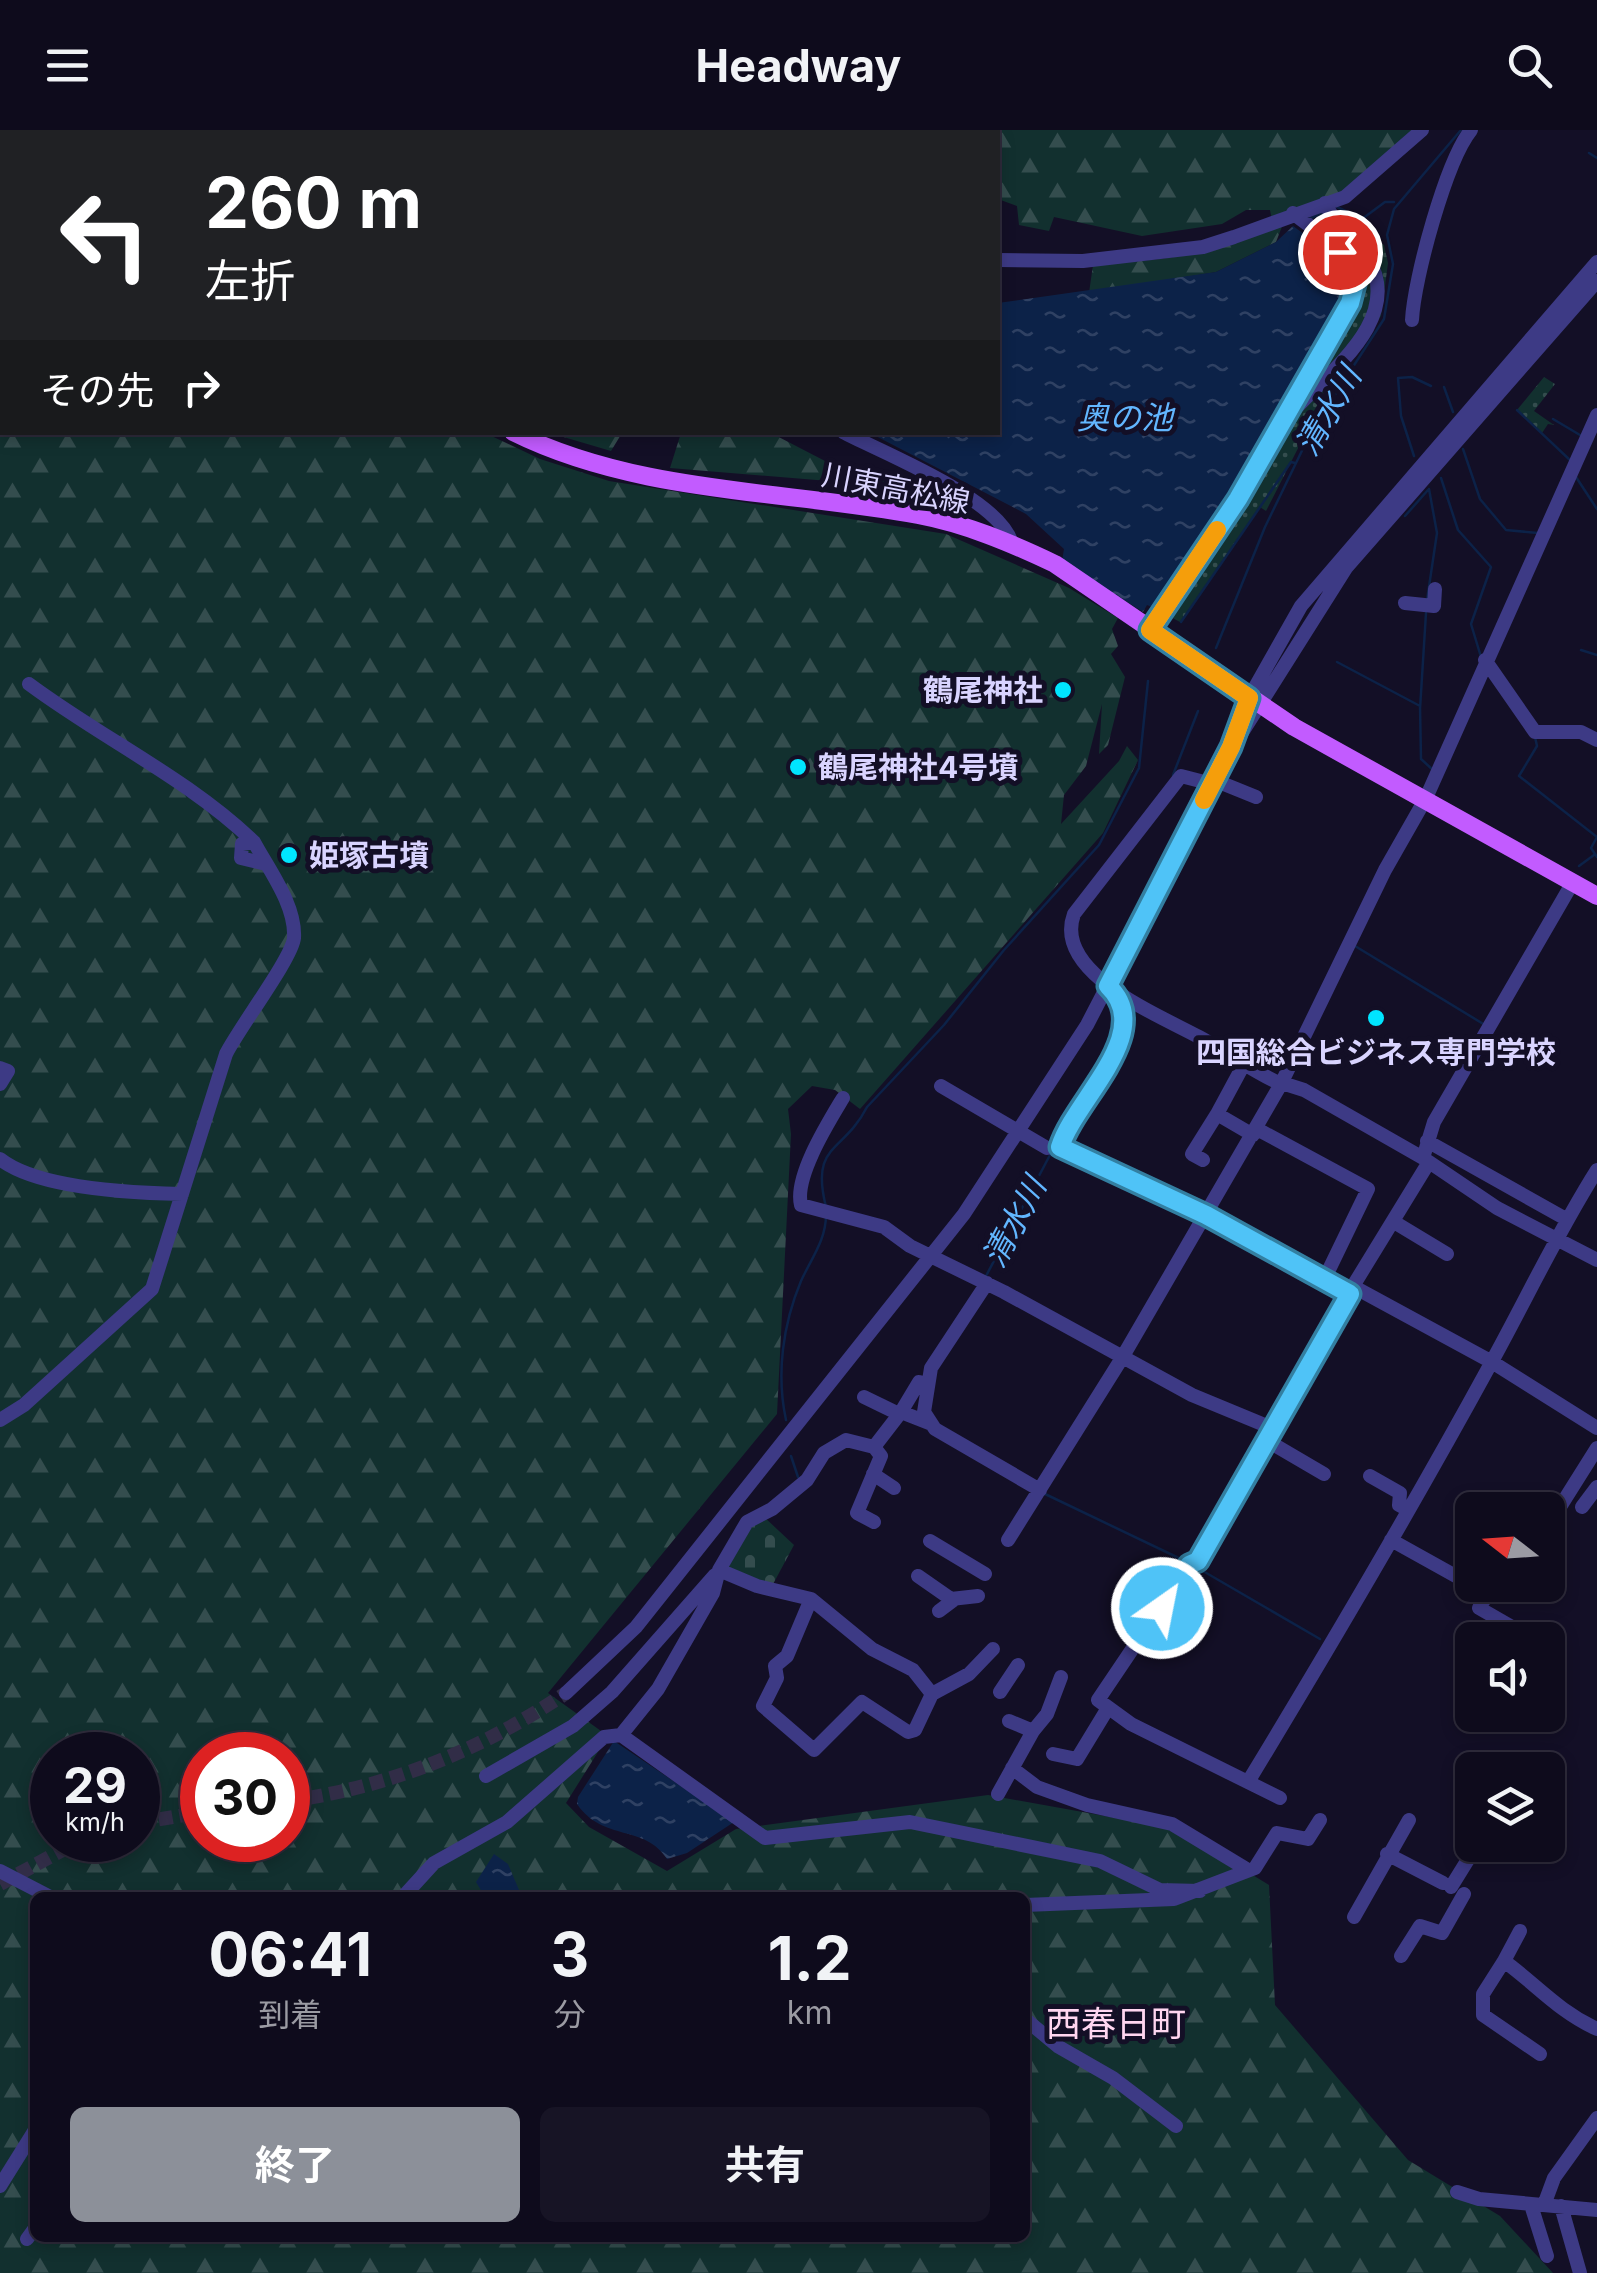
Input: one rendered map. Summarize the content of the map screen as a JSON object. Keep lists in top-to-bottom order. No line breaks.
{"streets":{"main road":["川東高松線"]},"districts":["西春日町"],"water":["清水川","奥の池"],"places":["鶴尾神社","鶴尾神社4号墳","姫塚古墳","四国総合ビジネス専門学校"],"north":"left","page":{"header":"Headway","turn":["260 m","左折"],"then":"その先","speed":"29 km/h","limit":"30","eta":["06:41","到着","3","分","1.2","km"],"buttons":["終了","共有"]}}
